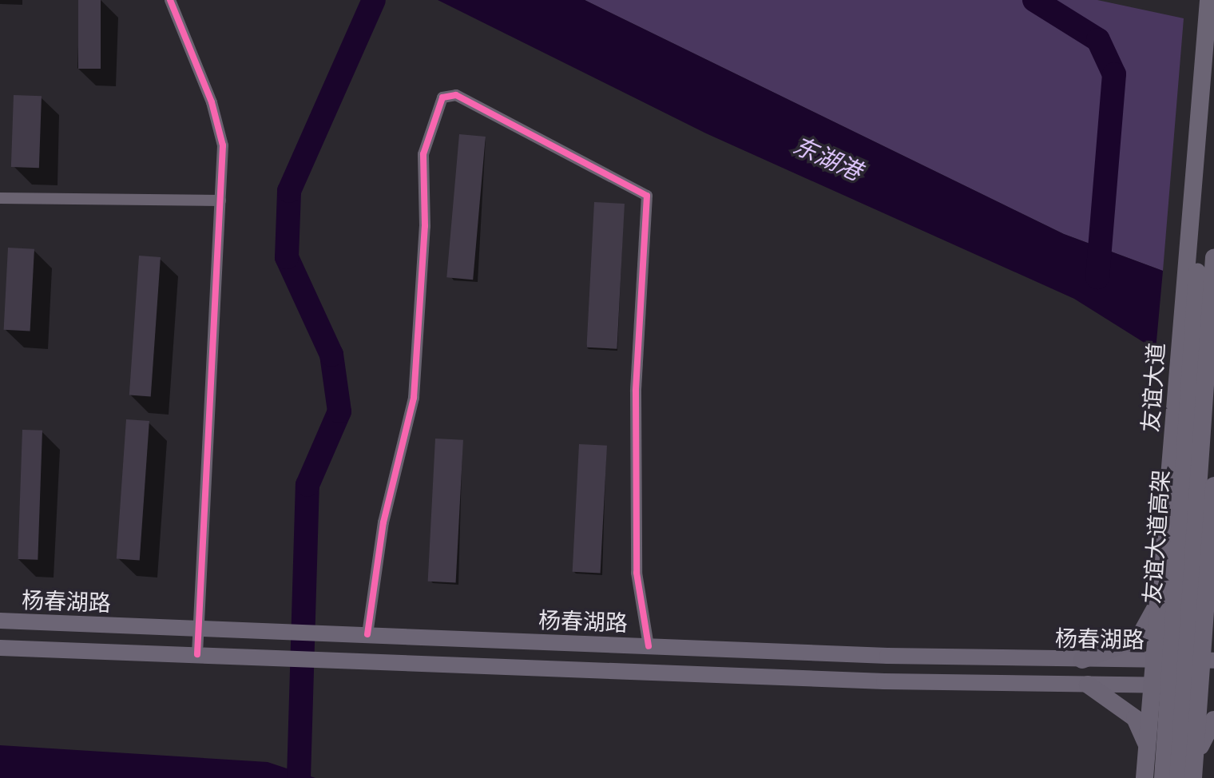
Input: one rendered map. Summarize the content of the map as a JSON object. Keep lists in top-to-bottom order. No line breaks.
{"streets":{"main road":["友谊大道","友谊大道高架","杨春湖路"]},"crossings":[["友谊大道","杨春湖路"]],"water":["东湖港"]}
